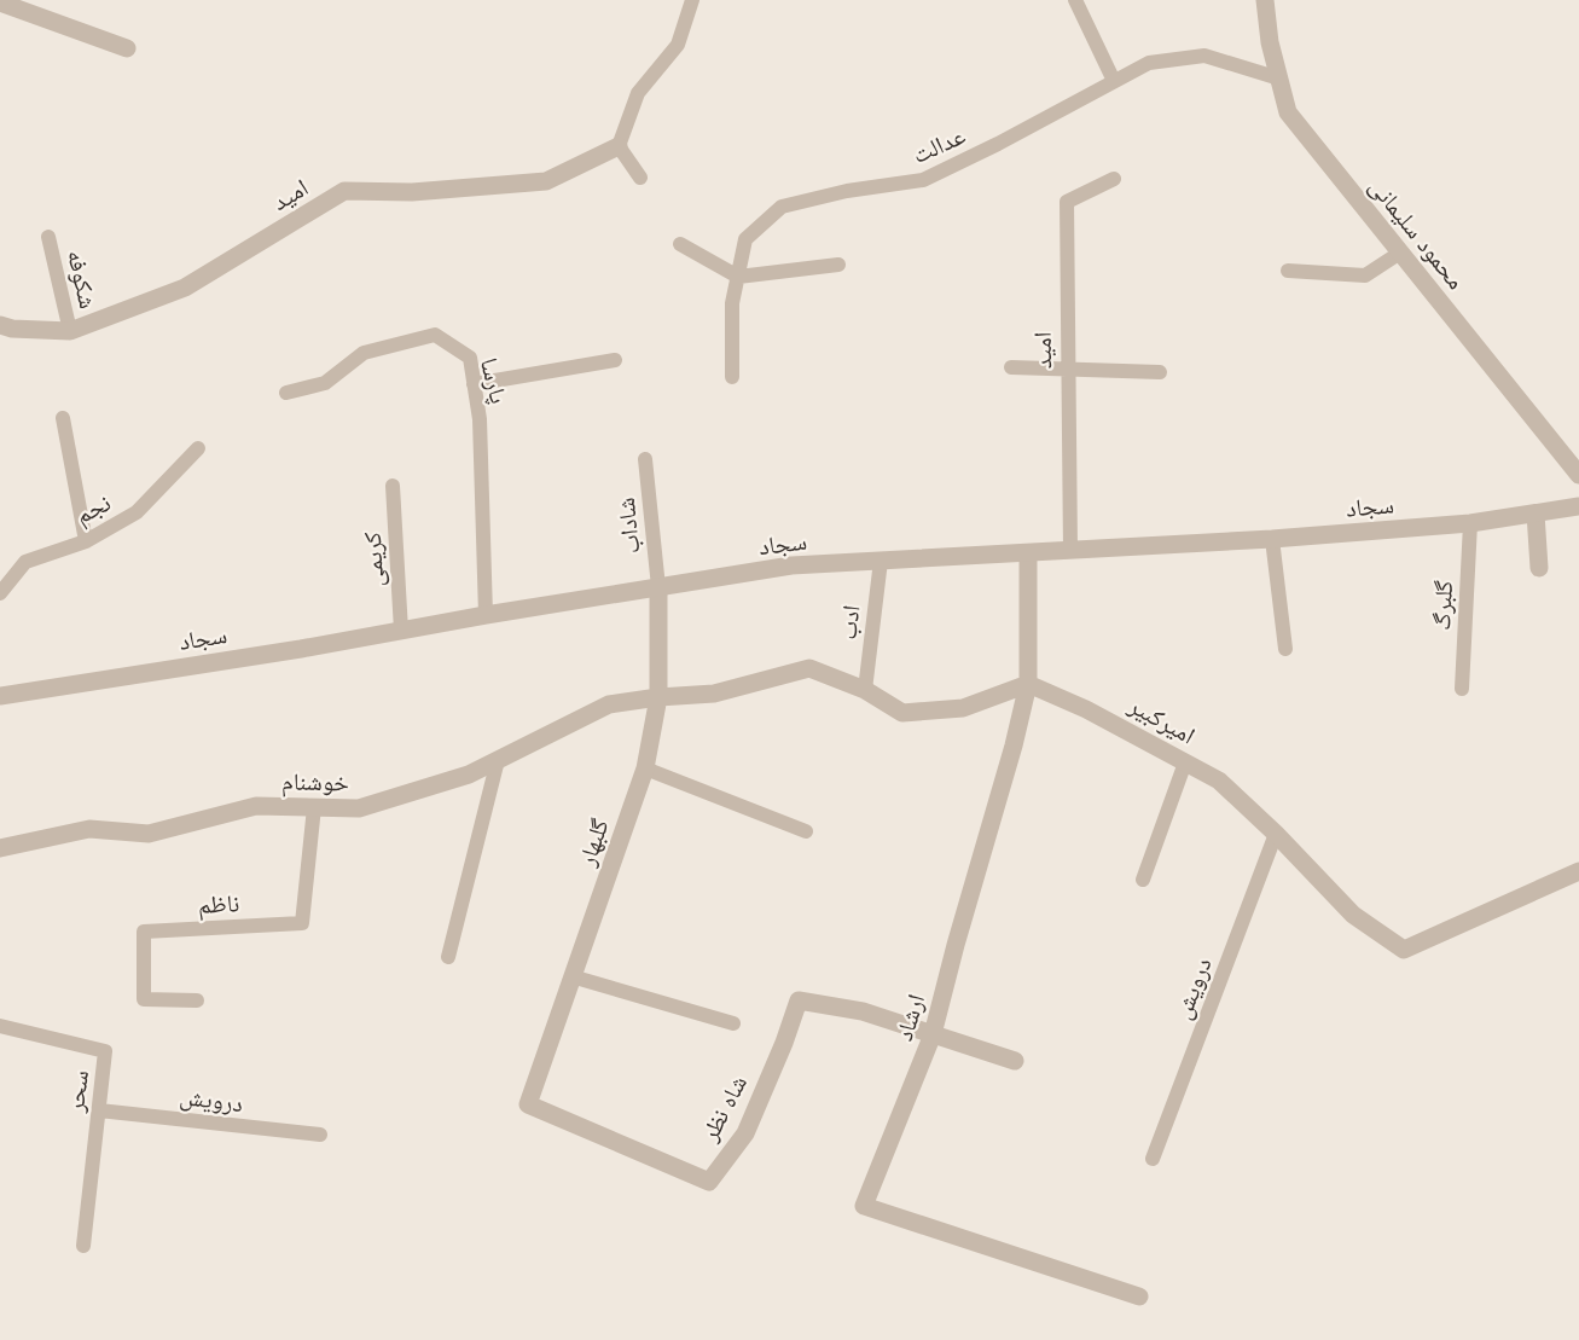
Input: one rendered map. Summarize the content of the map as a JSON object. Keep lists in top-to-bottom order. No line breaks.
{"streets":{"street":["امید","محمود سلیمانی","سجاد","امیرکبیر","خوشنام","گلبهار","ارشاد","شاه نظر"],"lane":["عدالت","شکوفه","پارسا","نجم","شاداب","کریمی","گلبرگ","ادب","ناظم","درویش","سحر"]},"crossings":[["عدالت","محمود سلیمانی"],["امید","شکوفه"],["امید","سجاد"],["پارسا","سجاد"],["سجاد","شاداب"],["سجاد","کریمی"],["سجاد","گلبرگ"],["سجاد","ادب"],["سجاد","گلبهار"],["سجاد","ارشاد"],["شاداب","گلبهار"],["امیرکبیر","درویش"],["امیرکبیر","ارشاد"],["خوشنام","گلبهار"],["خوشنام","ناظم"],["گلبهار","شاه نظر"],["درویش","سحر"],["ارشاد","شاه نظر"]]}
